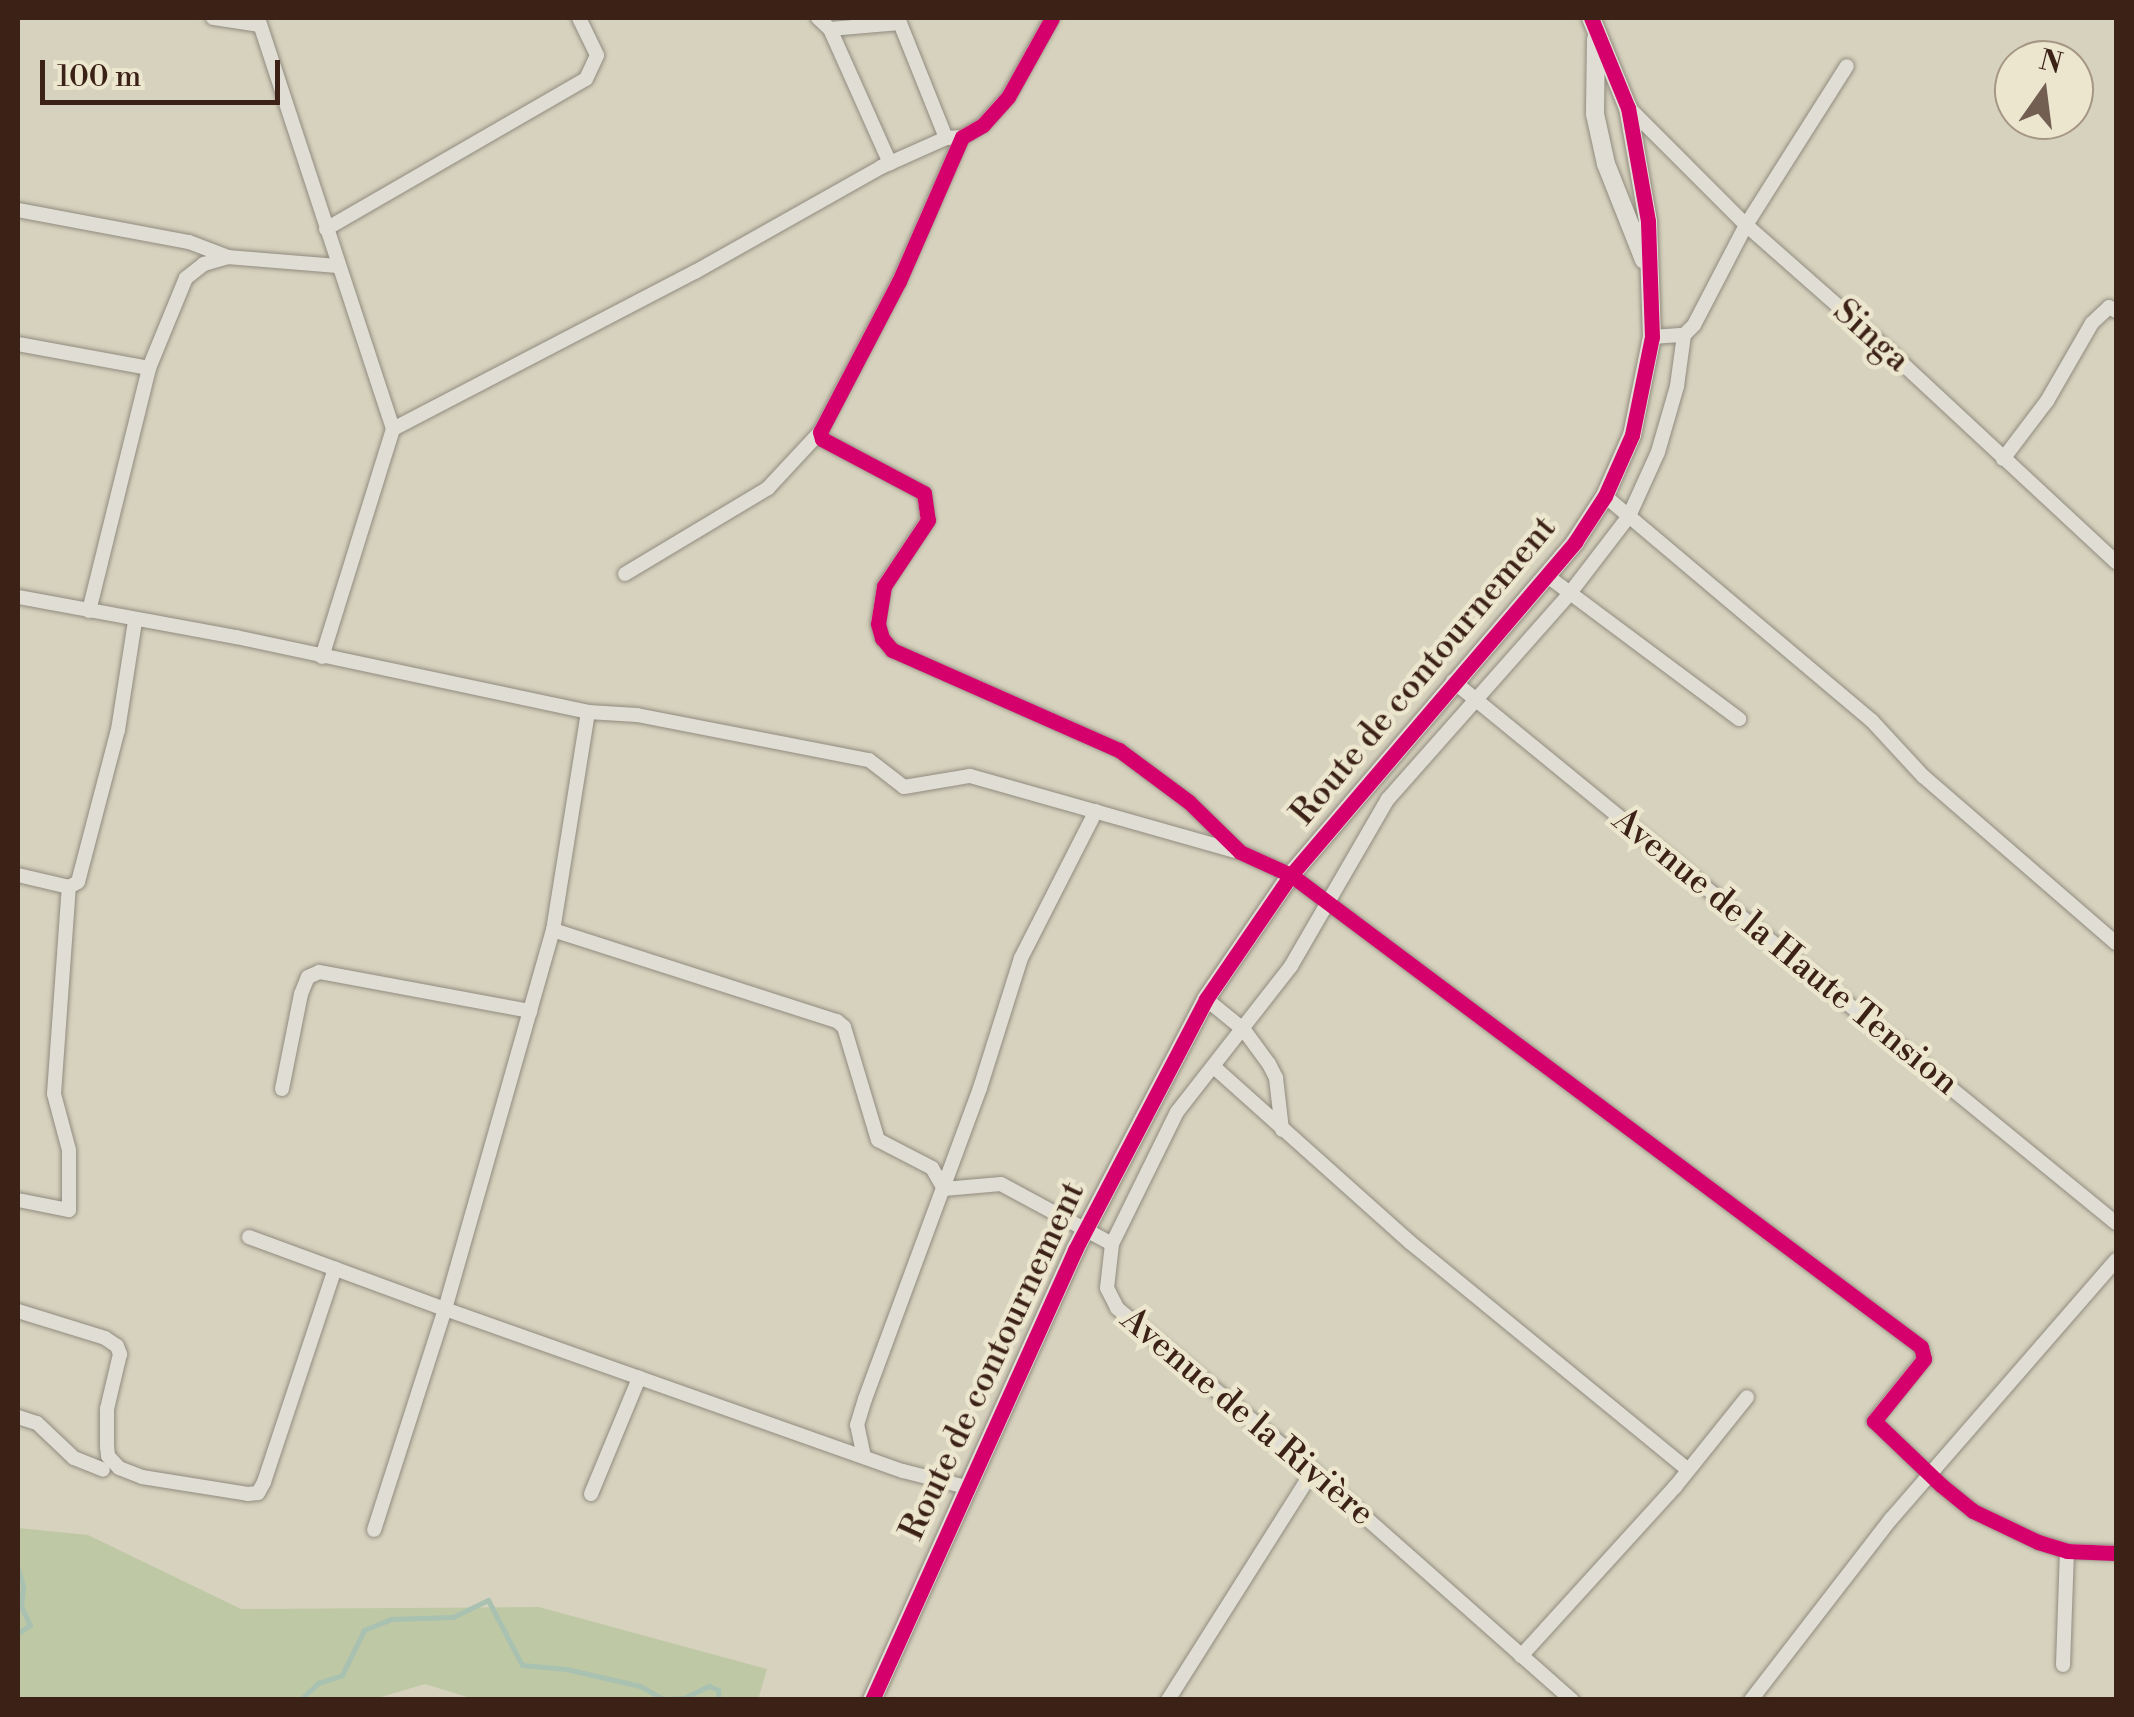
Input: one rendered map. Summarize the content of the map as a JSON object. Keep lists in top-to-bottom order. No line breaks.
{"streets":{"street":["Singa","Route de contournement","Avenue de la Haute Tension","Avenue de la Rivière"]},"crossings":[["Singa","Route de contournement"],["Route de contournement","Avenue de la Haute Tension"]],"scale_bar":"100 m","north":"top"}
